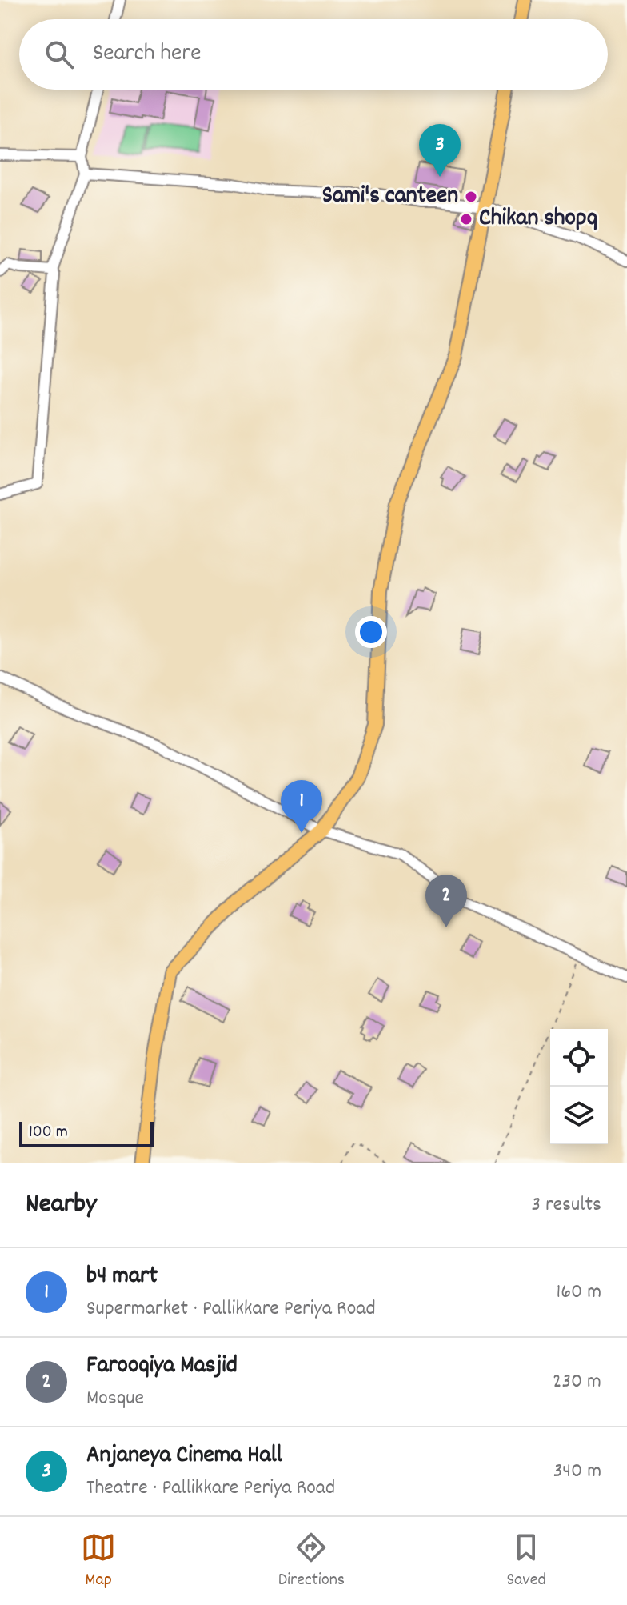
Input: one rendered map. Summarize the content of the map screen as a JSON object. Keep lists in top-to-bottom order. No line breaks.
{"places":["Sami's canteen","Chikan shopq"],"scale_bar":"100 m","page":{"search":"Search here","pins":["3","1","2"],"scale":"100 m","heading":["Nearby","3 results"],"list":[{"mark":"1","name":"b4 mart","note":"Supermarket · Pallikkare Periya Road","value":"160 m"},{"mark":"2","name":"Farooqiya Masjid","note":"Mosque","value":"230 m"},{"mark":"3","name":"Anjaneya Cinema Hall","note":"Theatre · Pallikkare Periya Road","value":"340 m"}],"nav":["Map","Directions","Saved"]}}
